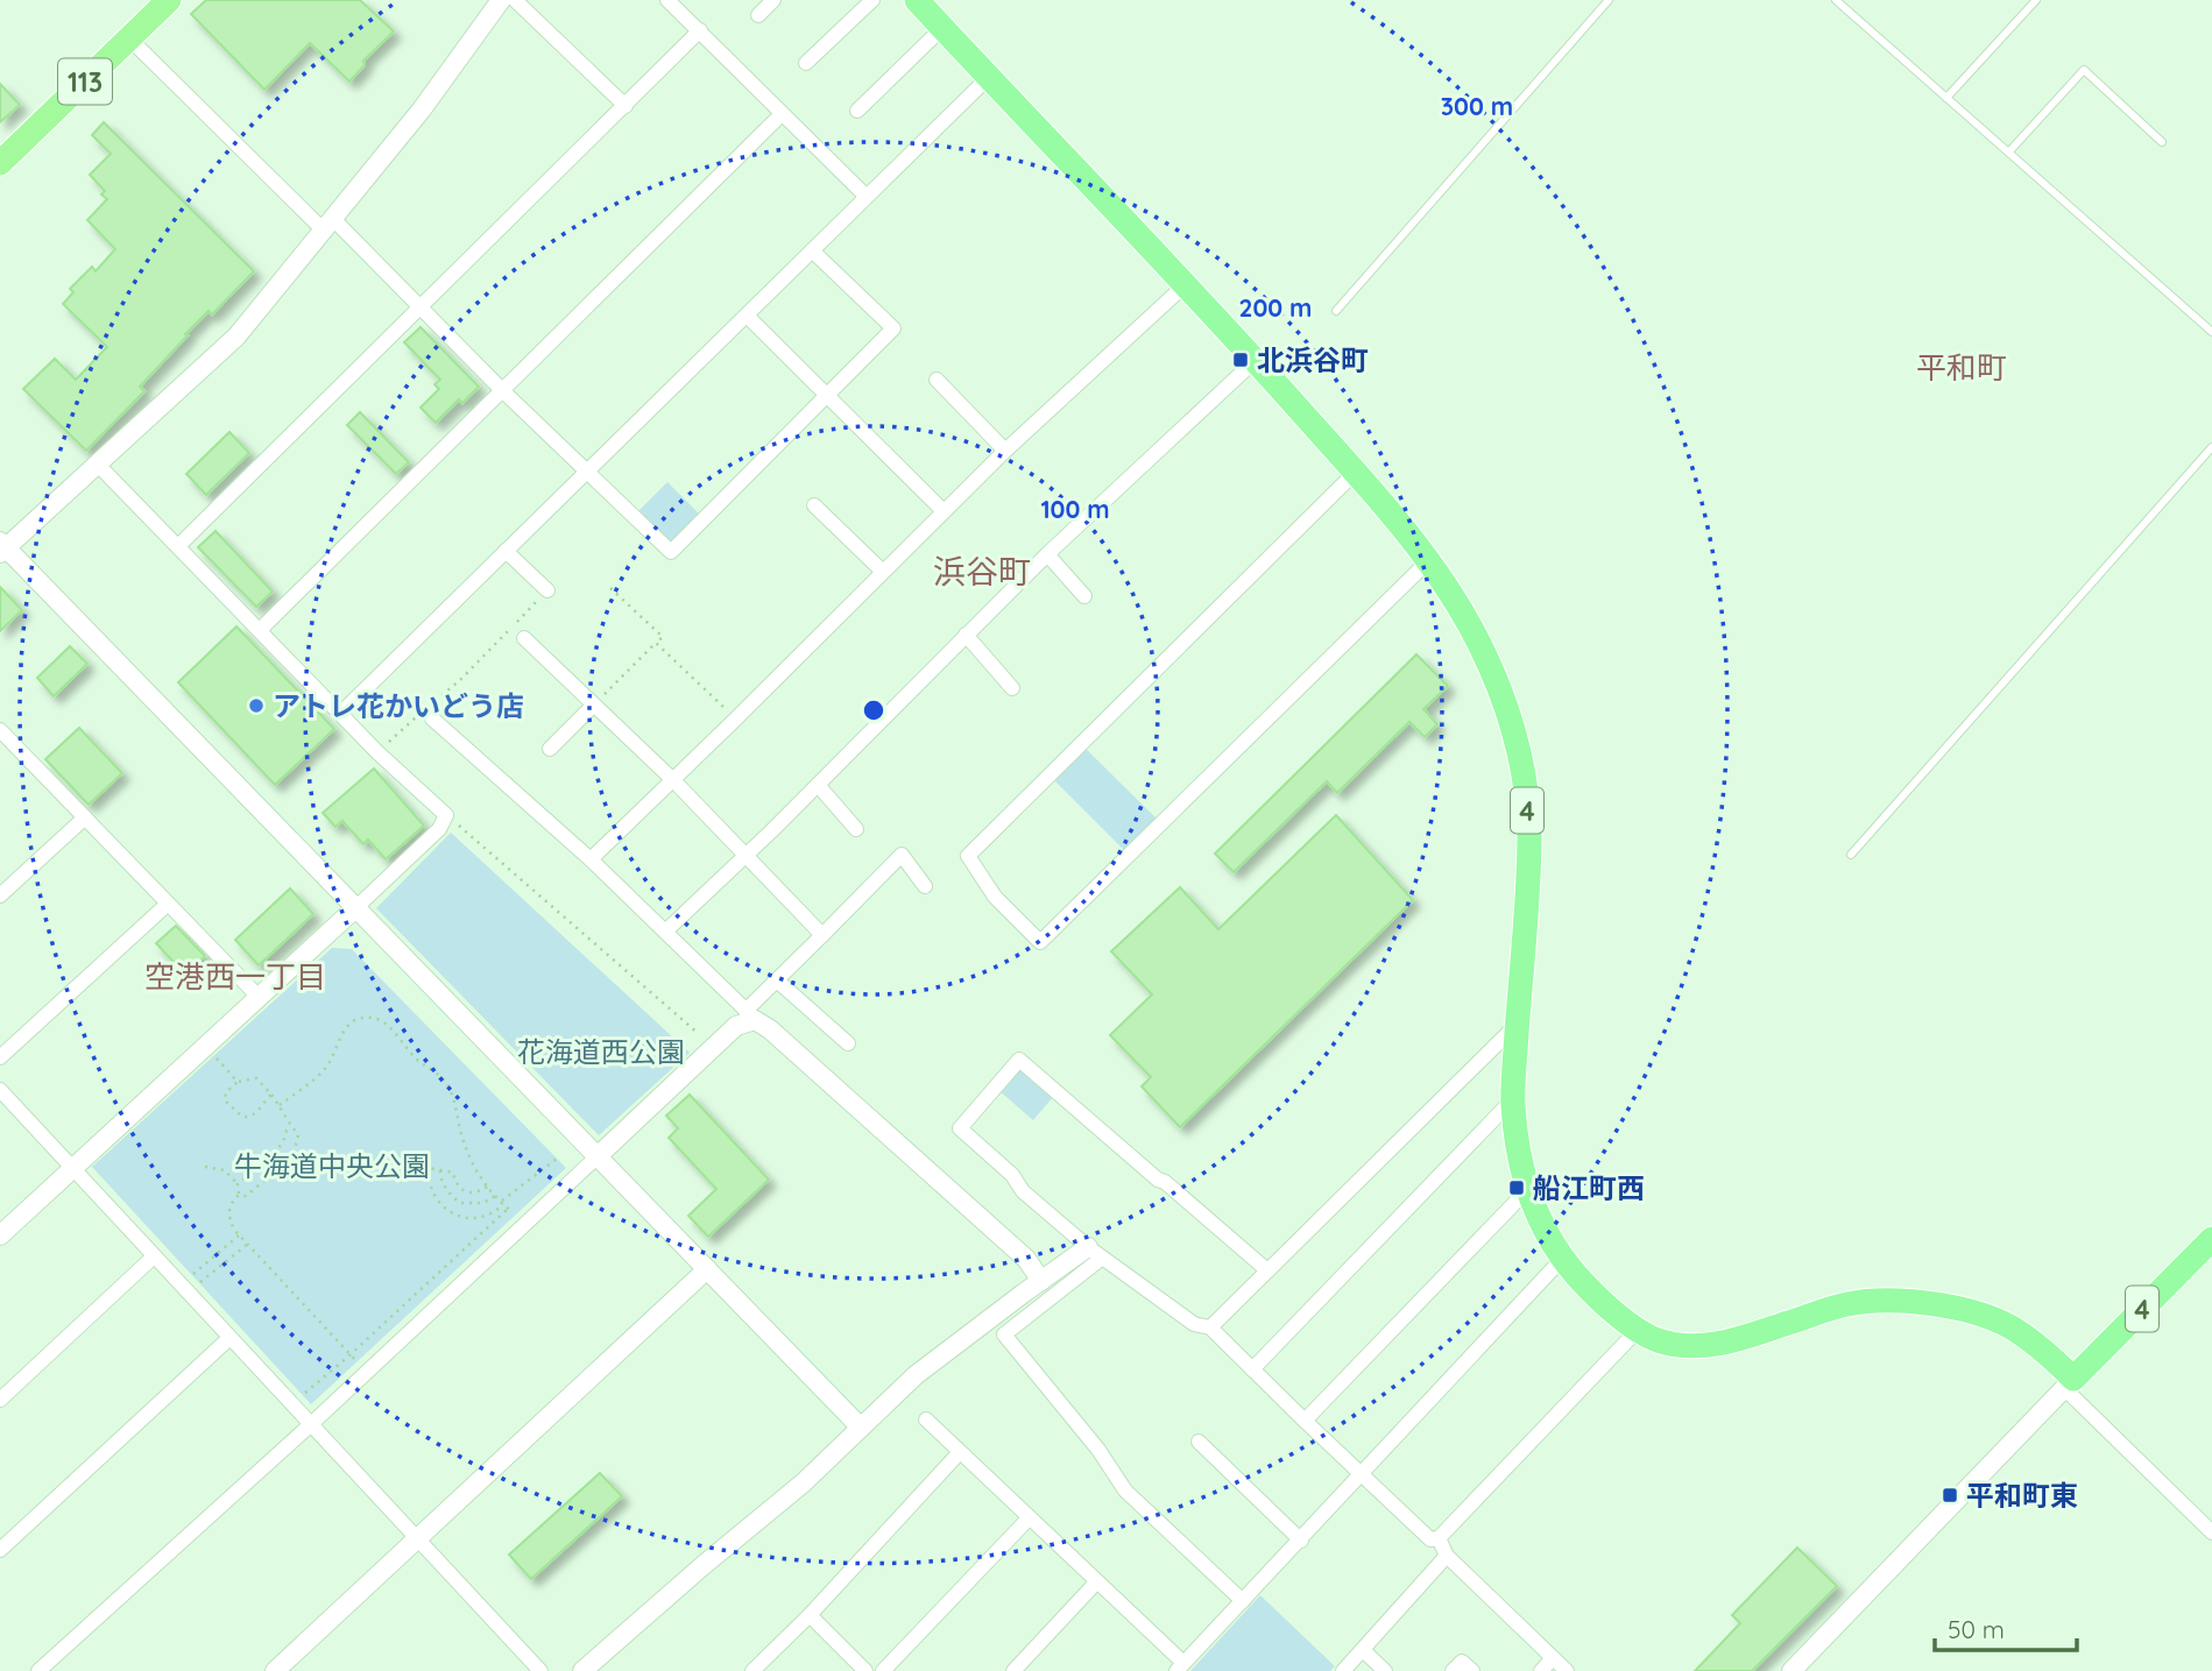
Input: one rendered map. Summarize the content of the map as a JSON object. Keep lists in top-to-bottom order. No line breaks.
{"streets":{"highway":["113"],"main road":["4"]},"districts":["平和町","浜谷町","空港西一丁目"],"parks":["花海道西公園","牛海道中央公園"],"places":{"transit":["北浜谷町","船江町西","平和町東"],"other":["アトレ花かいどう店"]},"scale_bar":"50 m","rings":["300 m","200 m","100 m"]}
